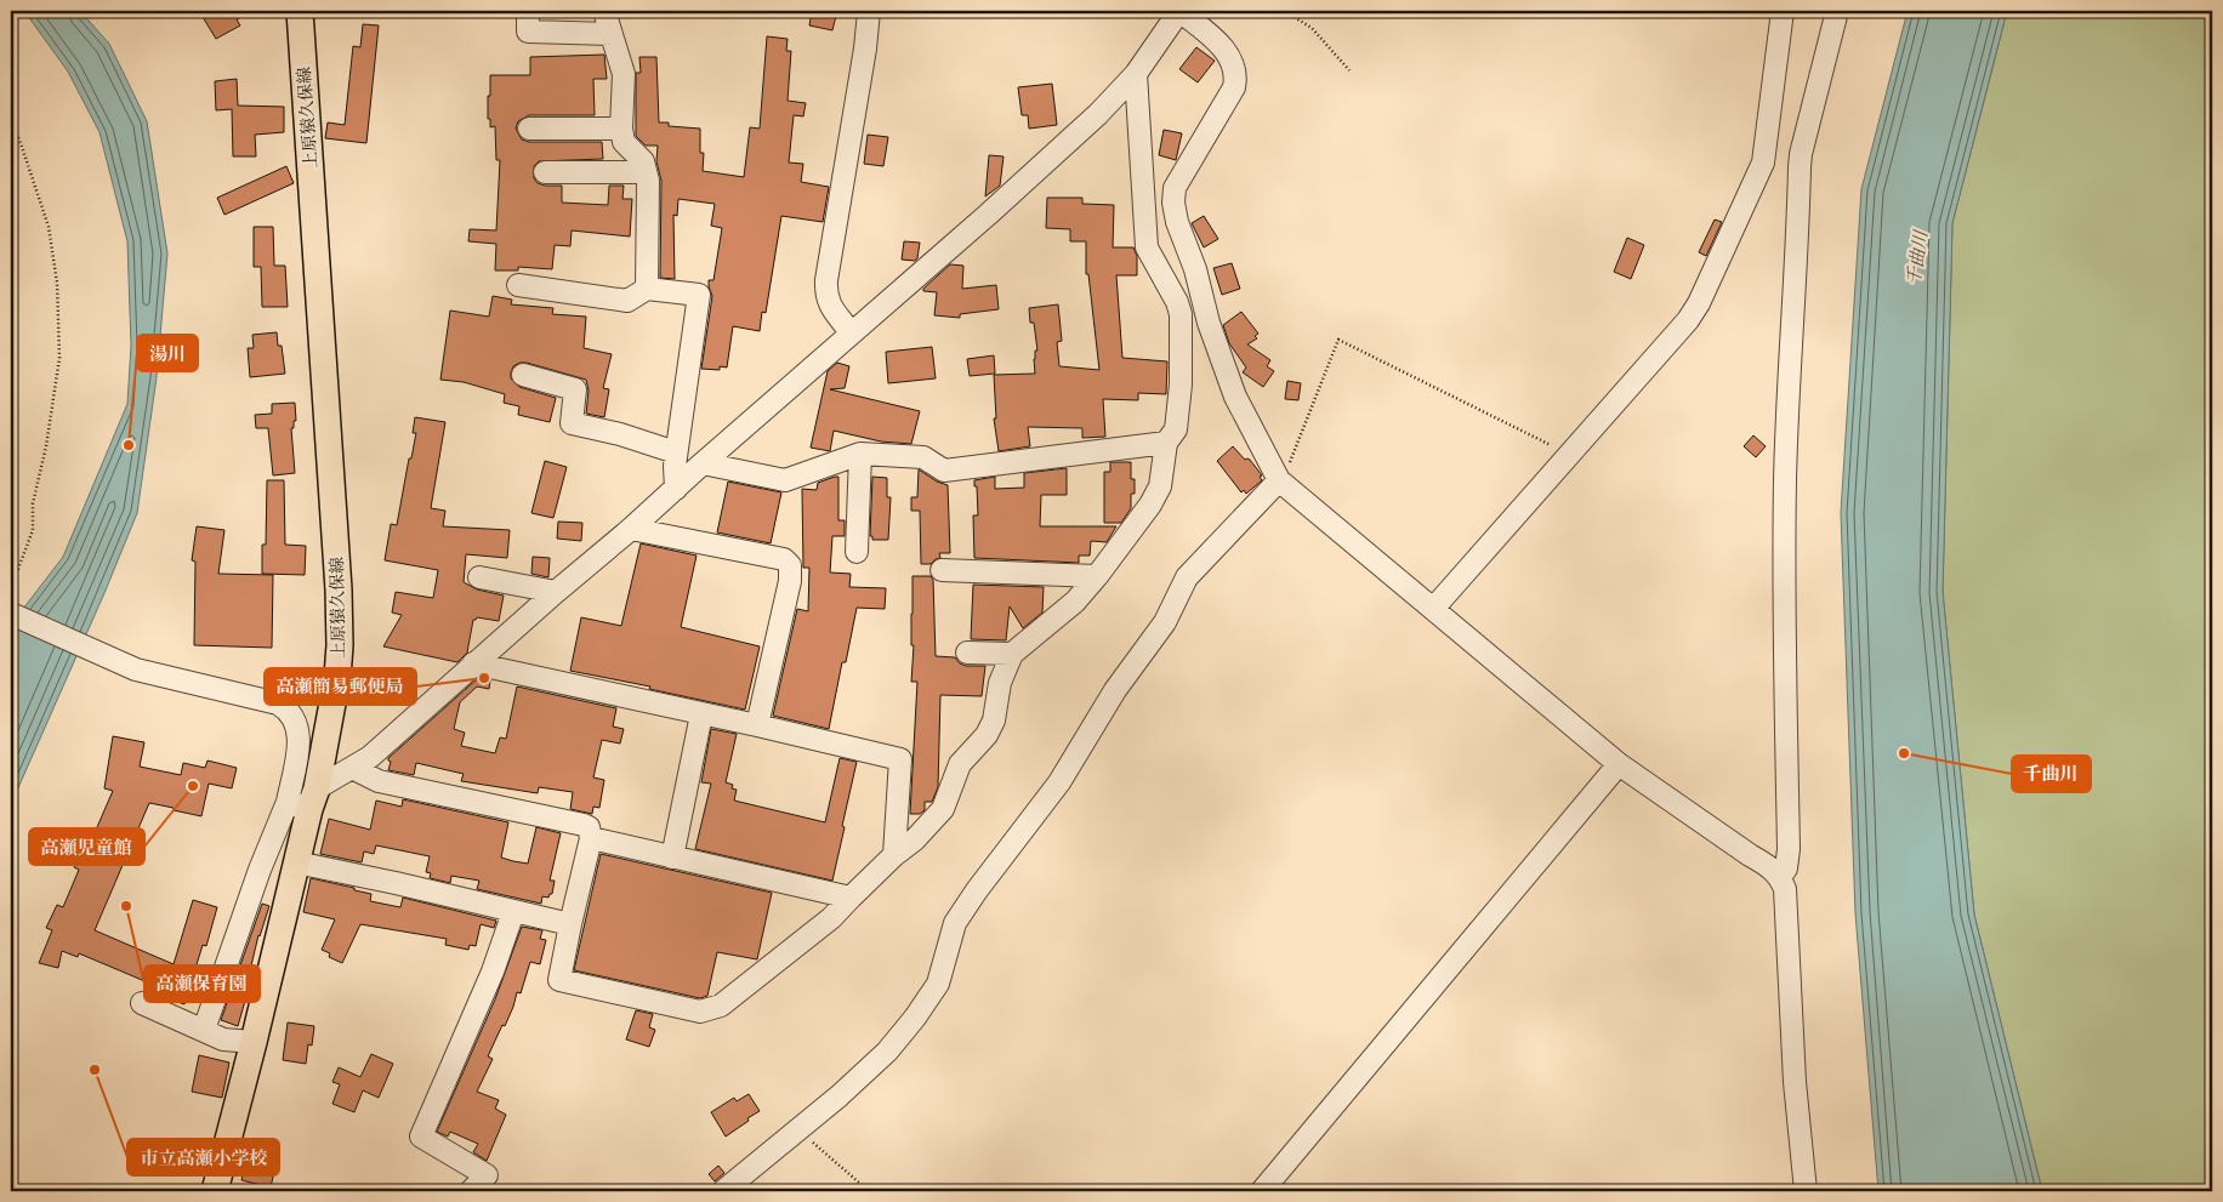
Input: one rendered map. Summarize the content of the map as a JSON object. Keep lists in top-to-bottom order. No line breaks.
{"streets":{"main road":["上原猿久保線"]},"water":["千曲川"],"places":["湯川","高瀬簡易郵便局","千曲川","高瀬児童館","高瀬保育園","市立高瀬小学校"]}
